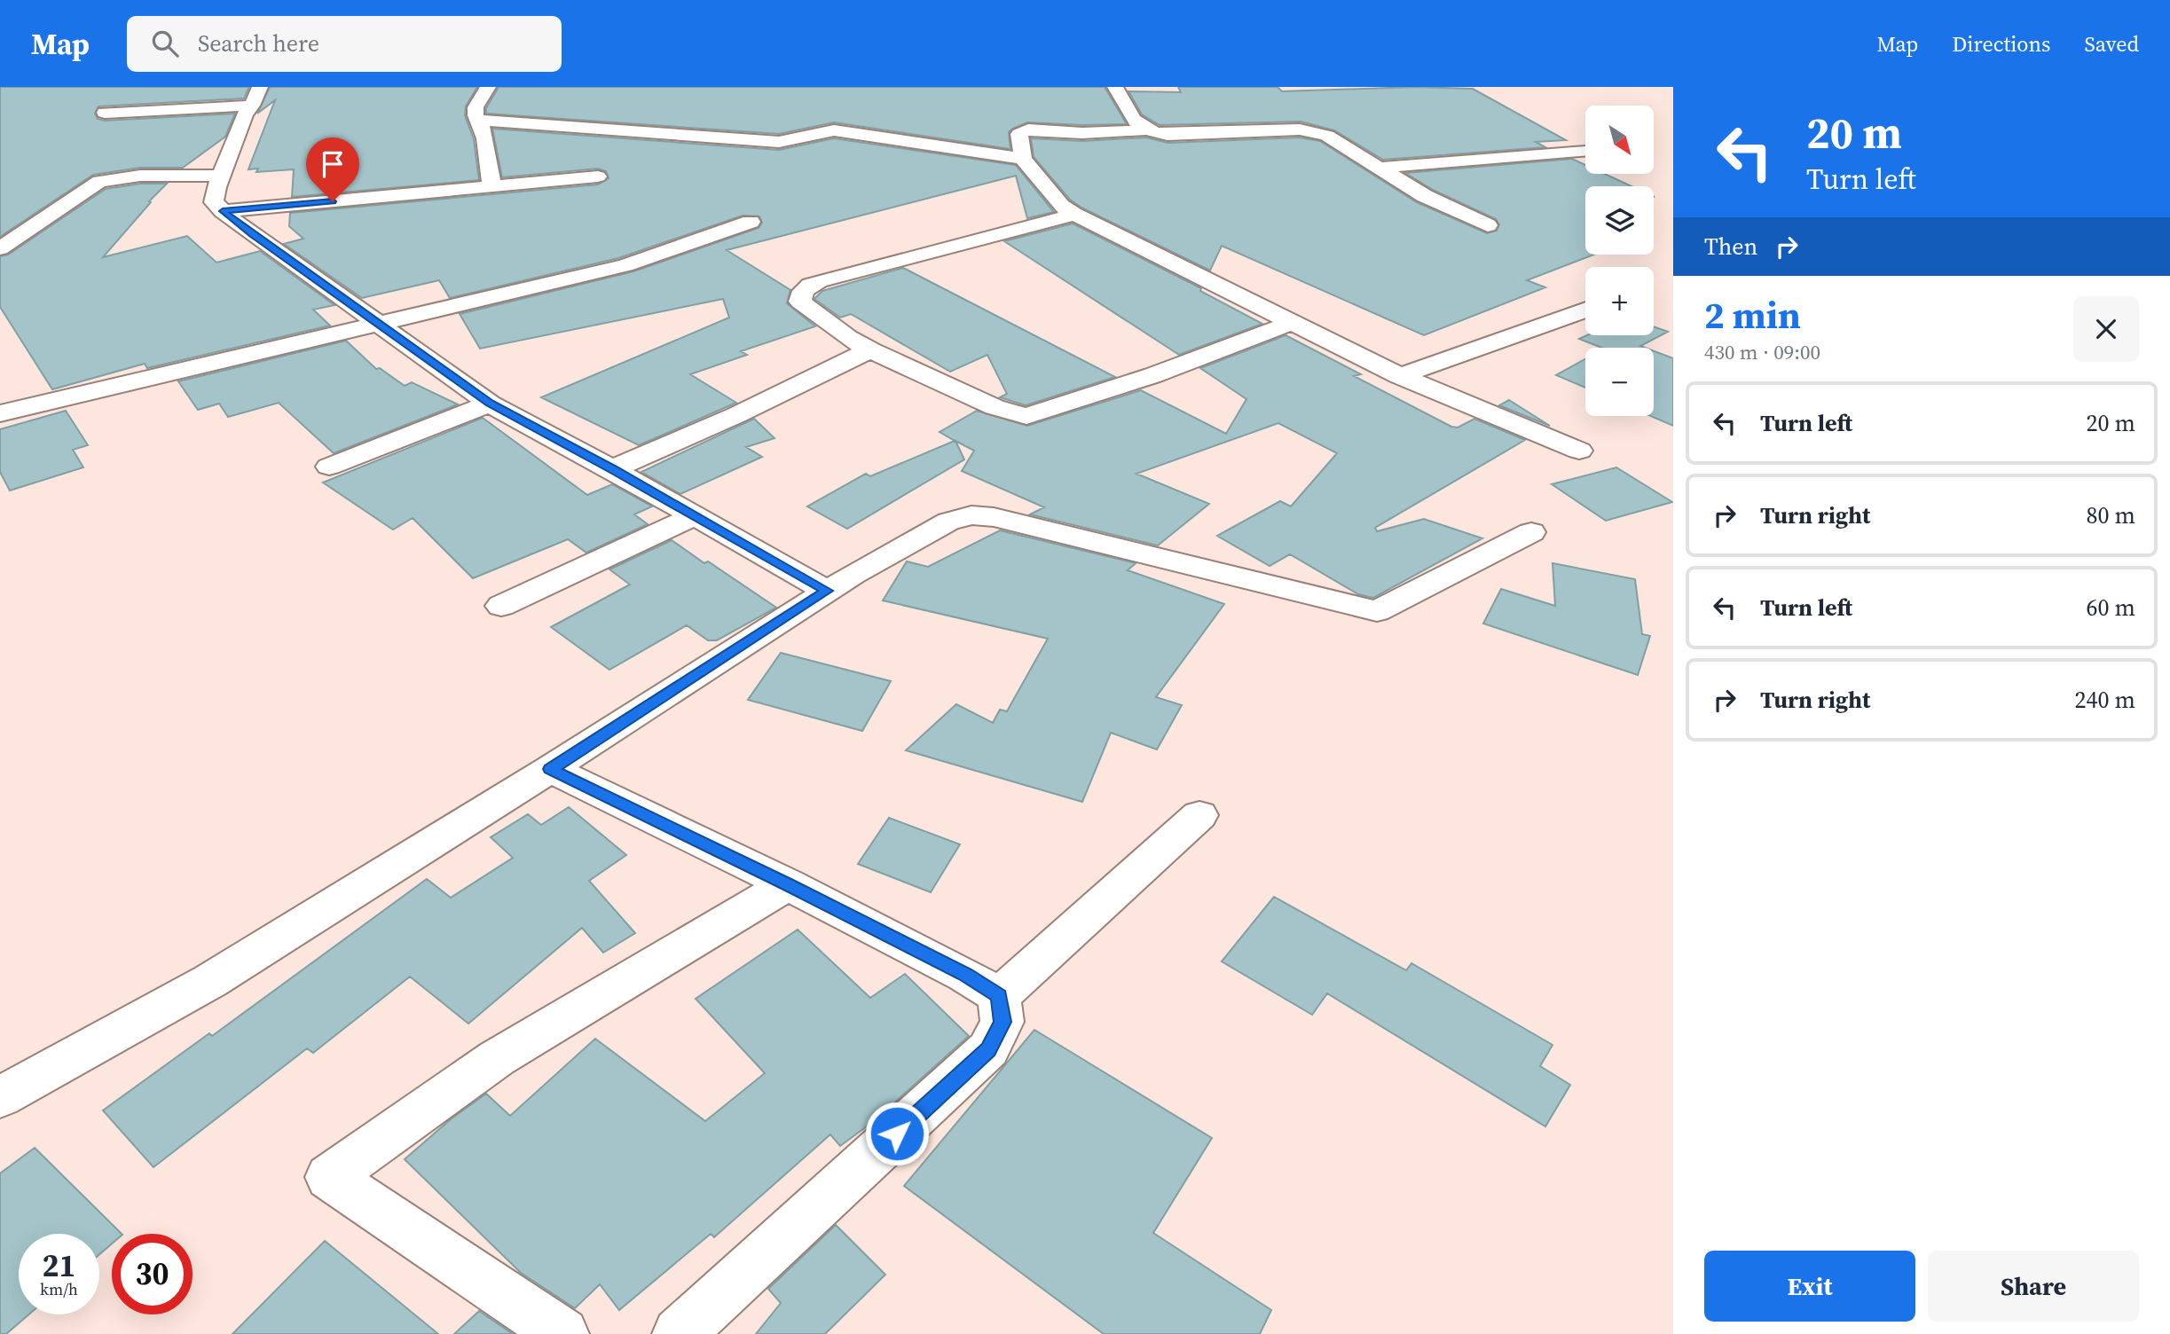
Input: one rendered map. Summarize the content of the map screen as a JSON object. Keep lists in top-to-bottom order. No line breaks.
{"north":"bottom right","page":{"header":"Map","search":"Search here","nav":["Map","Directions","Saved"],"turn":["20 m","Turn left"],"map_buttons":["+","−"],"then":"Then","heading":["2 min","430 m · 09:00"],"list":[{"name":"Turn left","value":"20 m"},{"name":"Turn right","value":"80 m"},{"name":"Turn left","value":"60 m"},{"name":"Turn right","value":"240 m"}],"speed":"21 km/h","limit":"30","buttons":["Exit","Share"]}}
